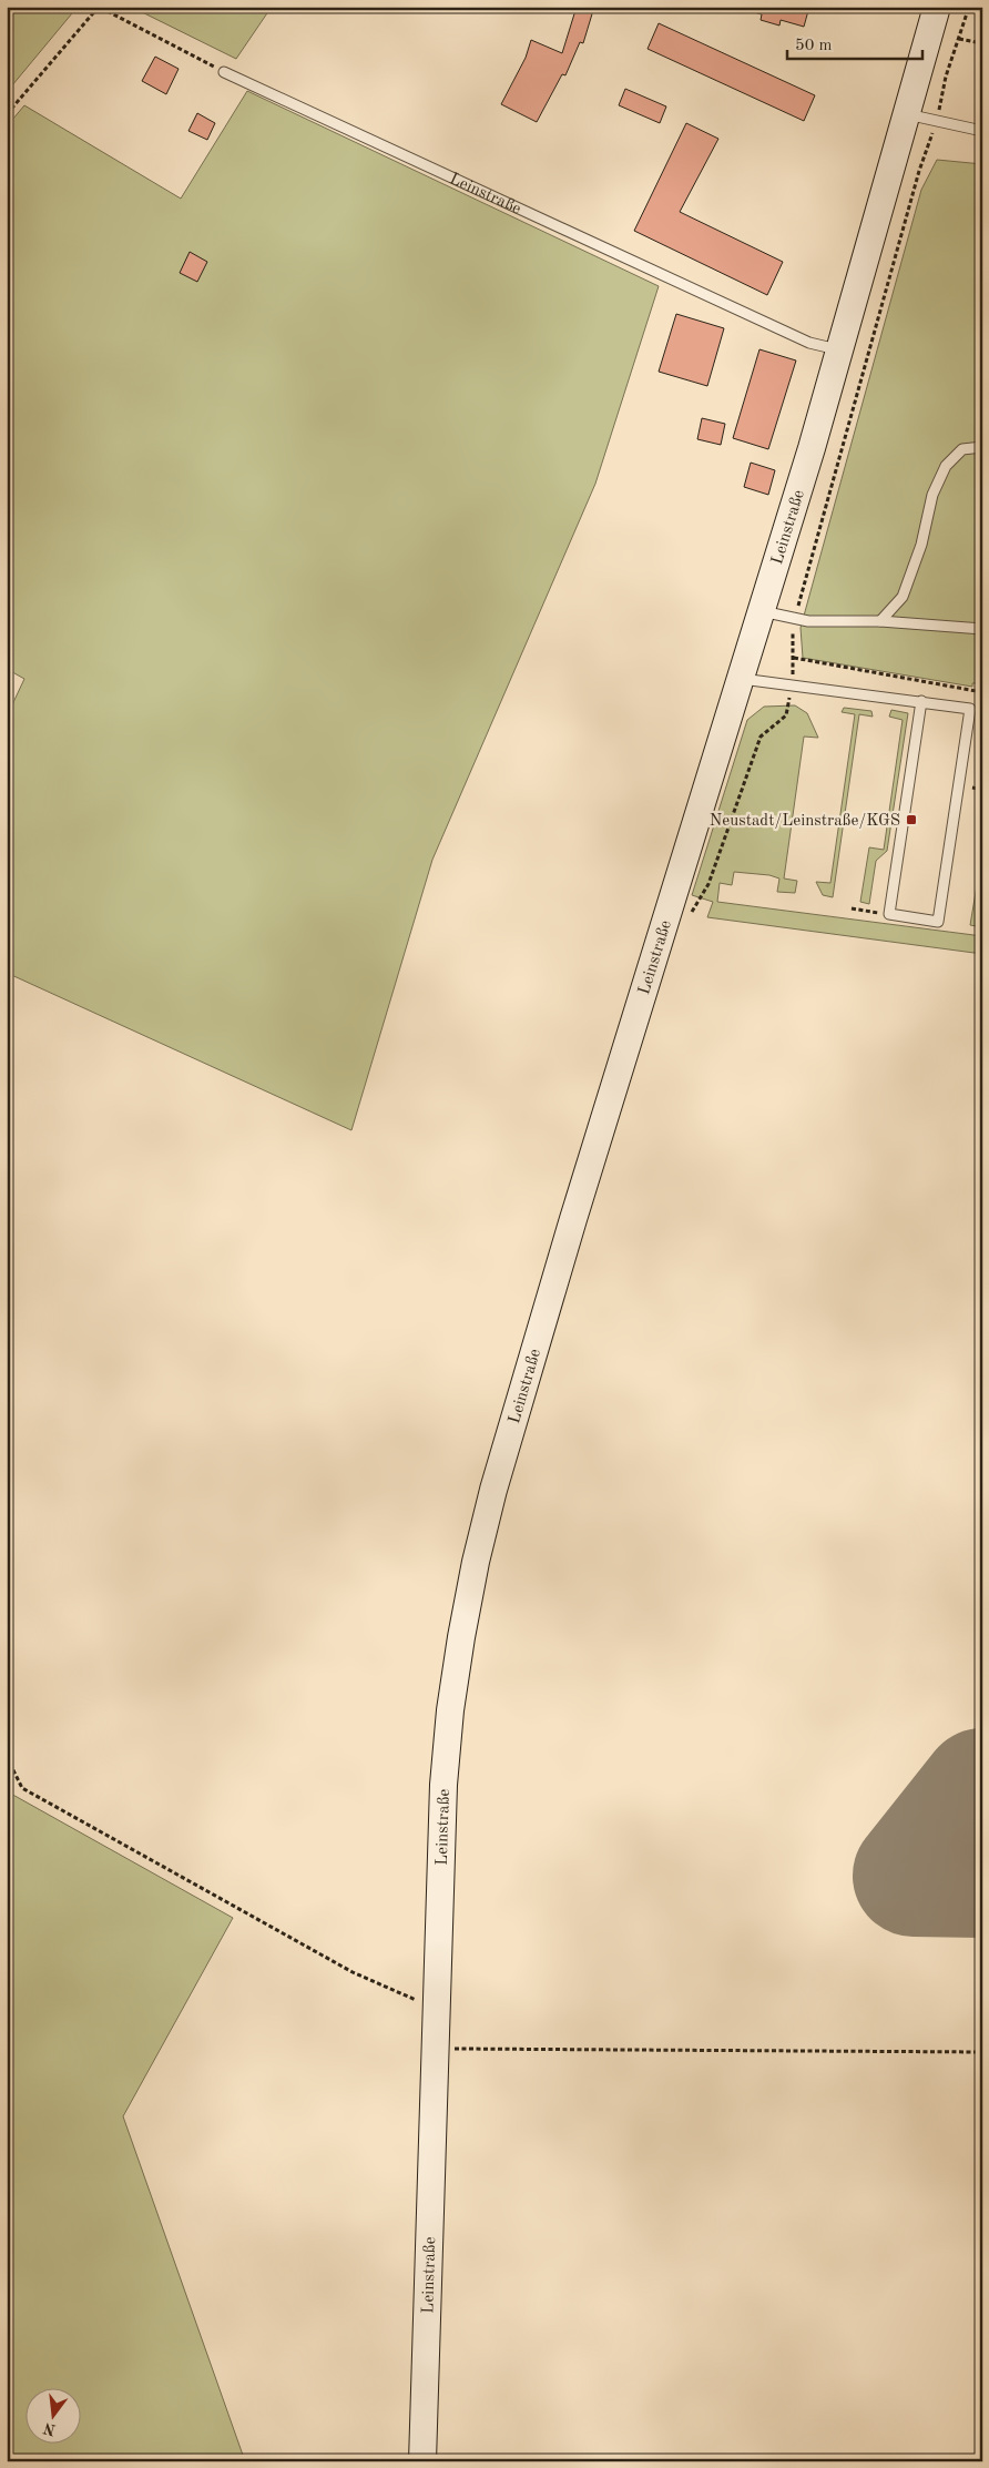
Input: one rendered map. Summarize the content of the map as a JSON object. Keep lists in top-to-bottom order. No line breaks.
{"streets":{"main road":["Leinstraße"]},"places":{"transit":["Neustadt/Leinstraße/KGS"]},"scale_bar":"50 m","north":"bottom"}
